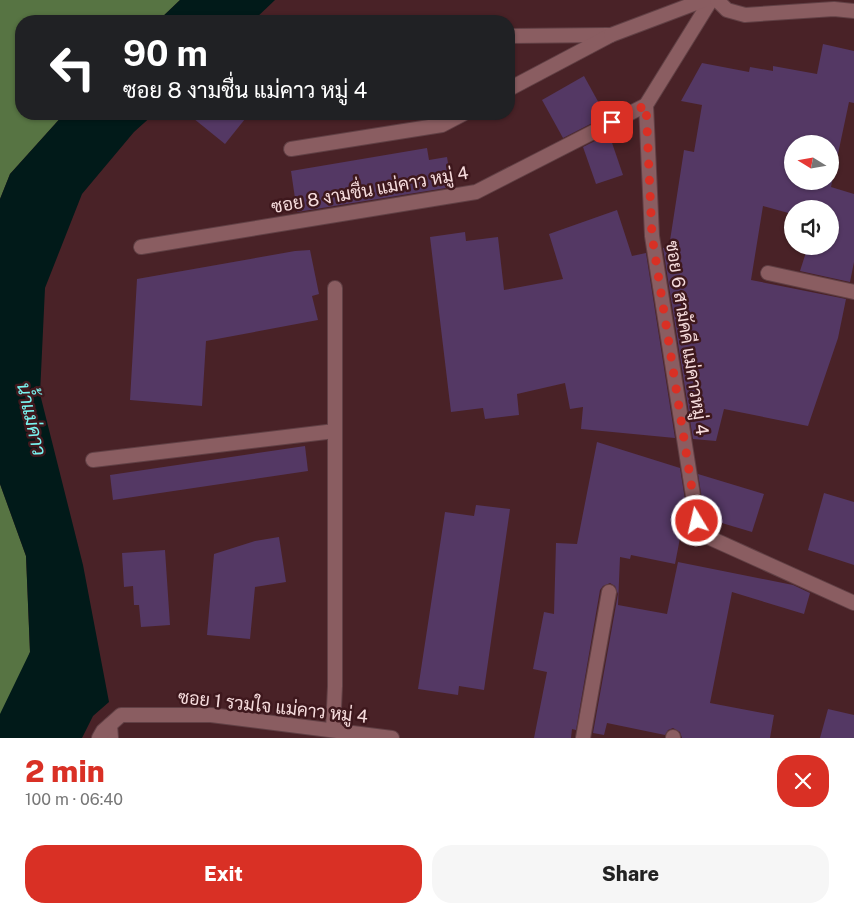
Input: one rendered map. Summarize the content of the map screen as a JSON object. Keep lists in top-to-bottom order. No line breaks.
{"streets":{"street":["ซอย 8 งามชื่น แม่คาว หมู่ 4","ซอย 6 สามัคคี แม่คาวหมู่ 4","ซอย 1 รวมใจ แม่คาว หมู่ 4"]},"crossings":[["ซอย 8 งามชื่น แม่คาว หมู่ 4","ซอย 6 สามัคคี แม่คาวหมู่ 4"]],"water":["น้ำแม่คาว"],"north":"left","page":{"turn":["90 m","ซอย 8 งามชื่น แม่คาว หมู่ 4"],"heading":["2 min","100 m · 06:40"],"buttons":["Exit","Share"]}}
